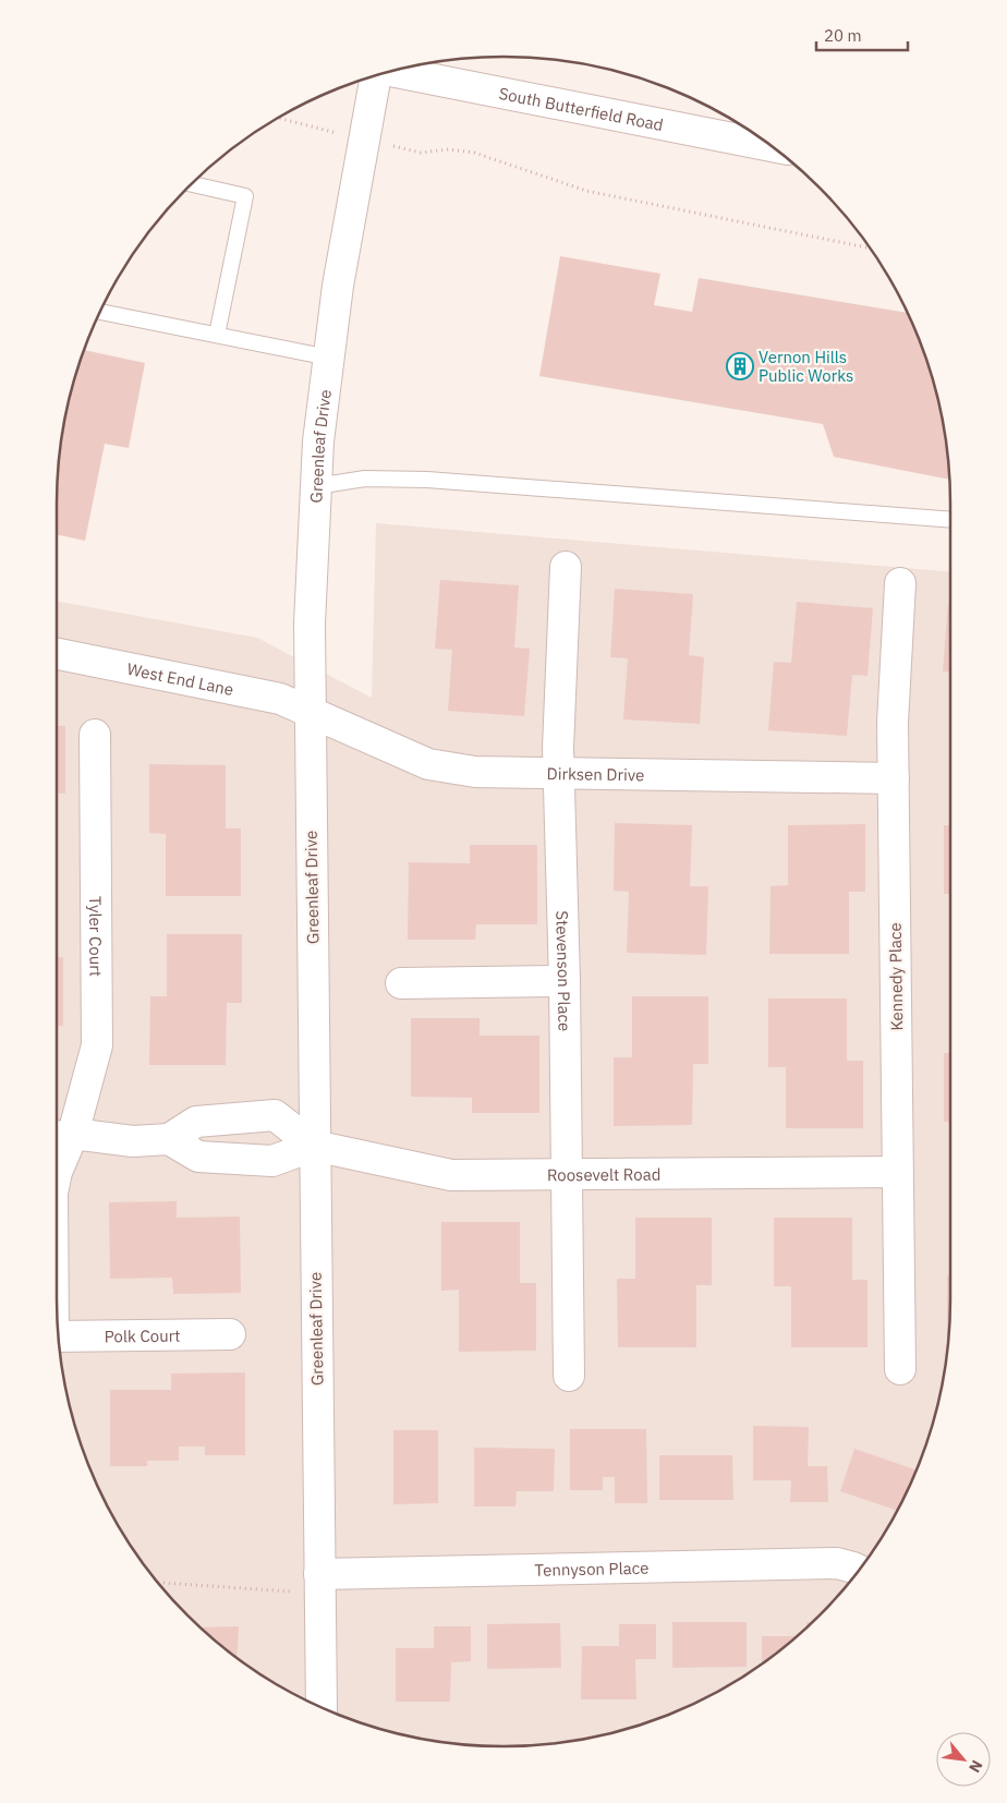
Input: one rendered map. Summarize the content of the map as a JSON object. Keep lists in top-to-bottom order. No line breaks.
{"streets":{"street":["South Butterfield Road","Greenleaf Drive","West End Lane","Dirksen Drive","Tyler Court","Stevenson Place","Kennedy Place","Roosevelt Road","Polk Court","Tennyson Place"]},"crossings":[["Greenleaf Drive","West End Lane"],["Greenleaf Drive","Dirksen Drive"],["Greenleaf Drive","Roosevelt Road"],["Greenleaf Drive","Tennyson Place"],["West End Lane","Dirksen Drive"],["Dirksen Drive","Stevenson Place"],["Dirksen Drive","Kennedy Place"],["Stevenson Place","Roosevelt Road"],["Kennedy Place","Roosevelt Road"]],"places":{"building":["Vernon Hills Public Works"]},"scale_bar":"20 m","north":"bottom right"}
